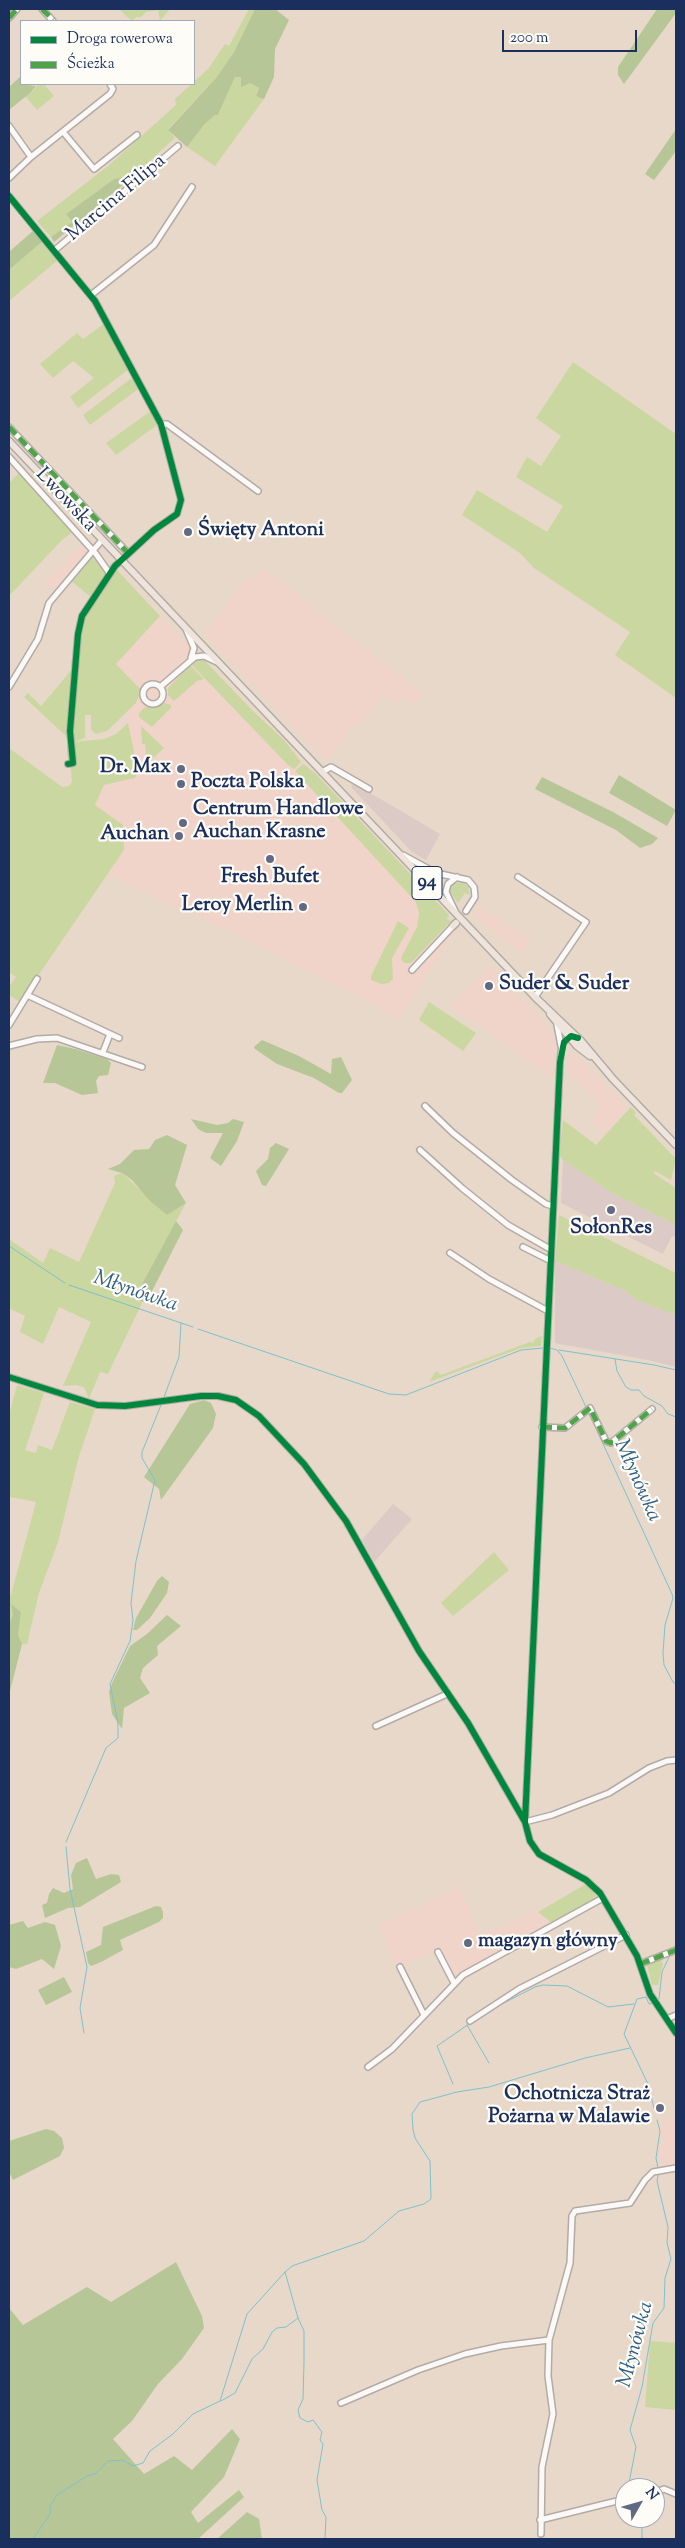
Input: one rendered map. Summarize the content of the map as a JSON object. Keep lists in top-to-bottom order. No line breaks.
{"streets":{"main road":["Lwowska","94"],"street":["Marcina Filipa"]},"crossings":[["Lwowska","94"]],"water":["Młynówka"],"places":["Święty Antoni","Dr. Max","Poczta Polska","Centrum Handlowe Auchan Krasne","Auchan","Fresh Bufet","Leroy Merlin","Suder & Suder","SołonRes","magazyn główny","Ochotnicza Straż Pożarna w Malawie"],"legend":["Droga rowerowa","Ścieżka"],"scale_bar":"200 m","north":"top right"}
